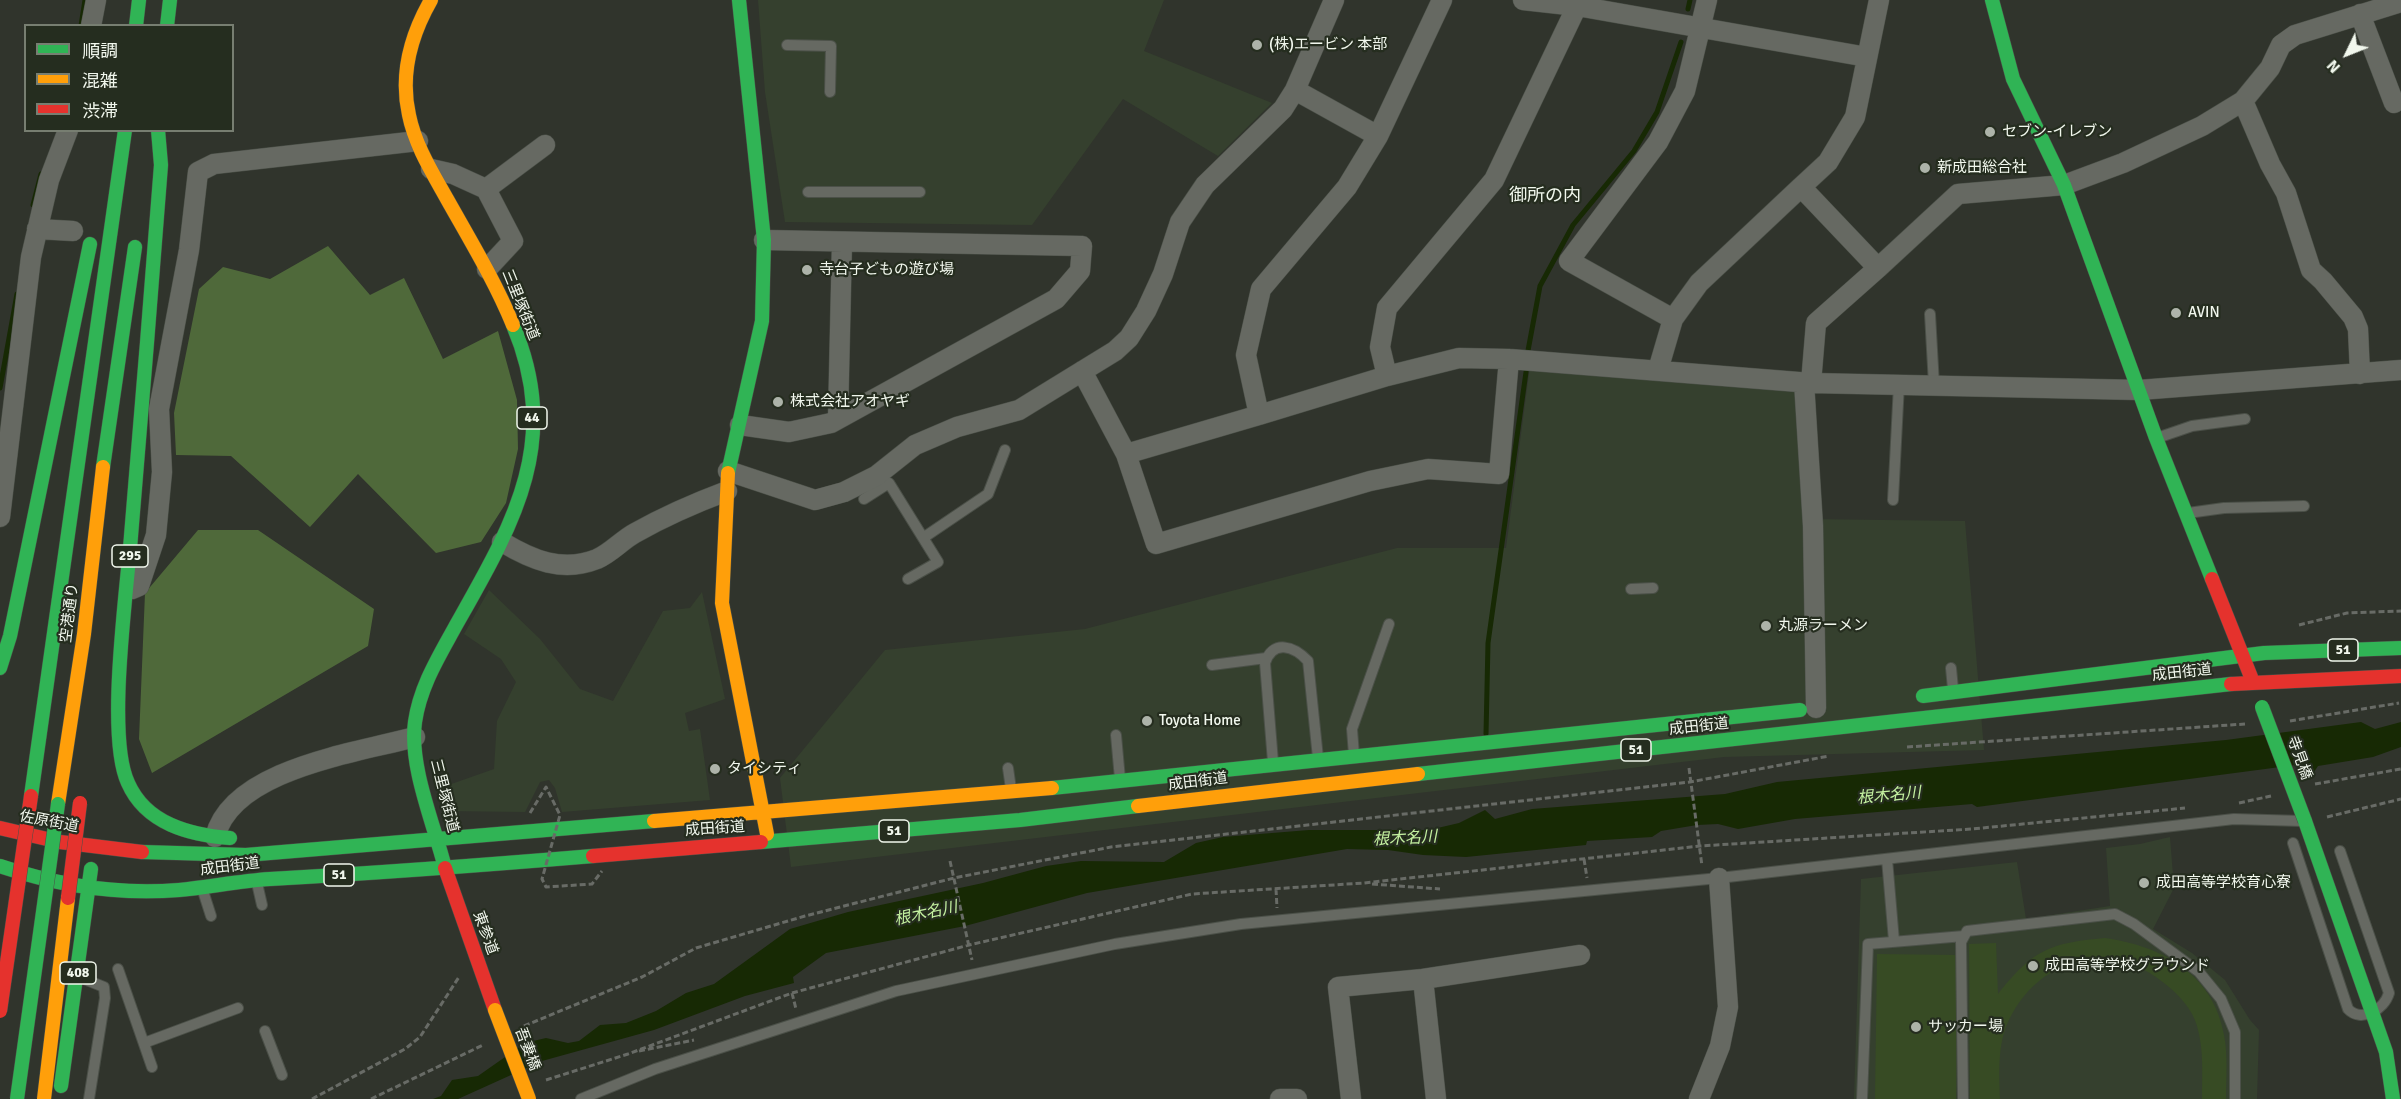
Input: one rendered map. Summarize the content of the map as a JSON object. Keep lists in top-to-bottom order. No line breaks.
{"streets":{"main road":["三里塚街道","44","295","空港通り","51","成田街道","寺見橋","佐原街道","東参道","408","吾妻橋"]},"crossings":[["三里塚街道","成田街道"],["三里塚街道","東参道"],["295","空港通り"],["成田街道","寺見橋"],["成田街道","佐原街道"],["成田街道","東参道"],["成田街道","408"],["佐原街道","408"],["東参道","吾妻橋"]],"districts":["御所の内"],"water":["根木名川"],"places":["(株)エービン 本部","セブン-イレブン","新成田総合社","寺台子どもの遊び場","AVIN","株式会社アオヤギ","丸源ラーメン","Toyota Home","タイシティ","成田高等学校育心寮","成田高等学校グラウンド","サッカー場"],"legend":["順調","混雑","渋滞"],"north":"bottom left"}
